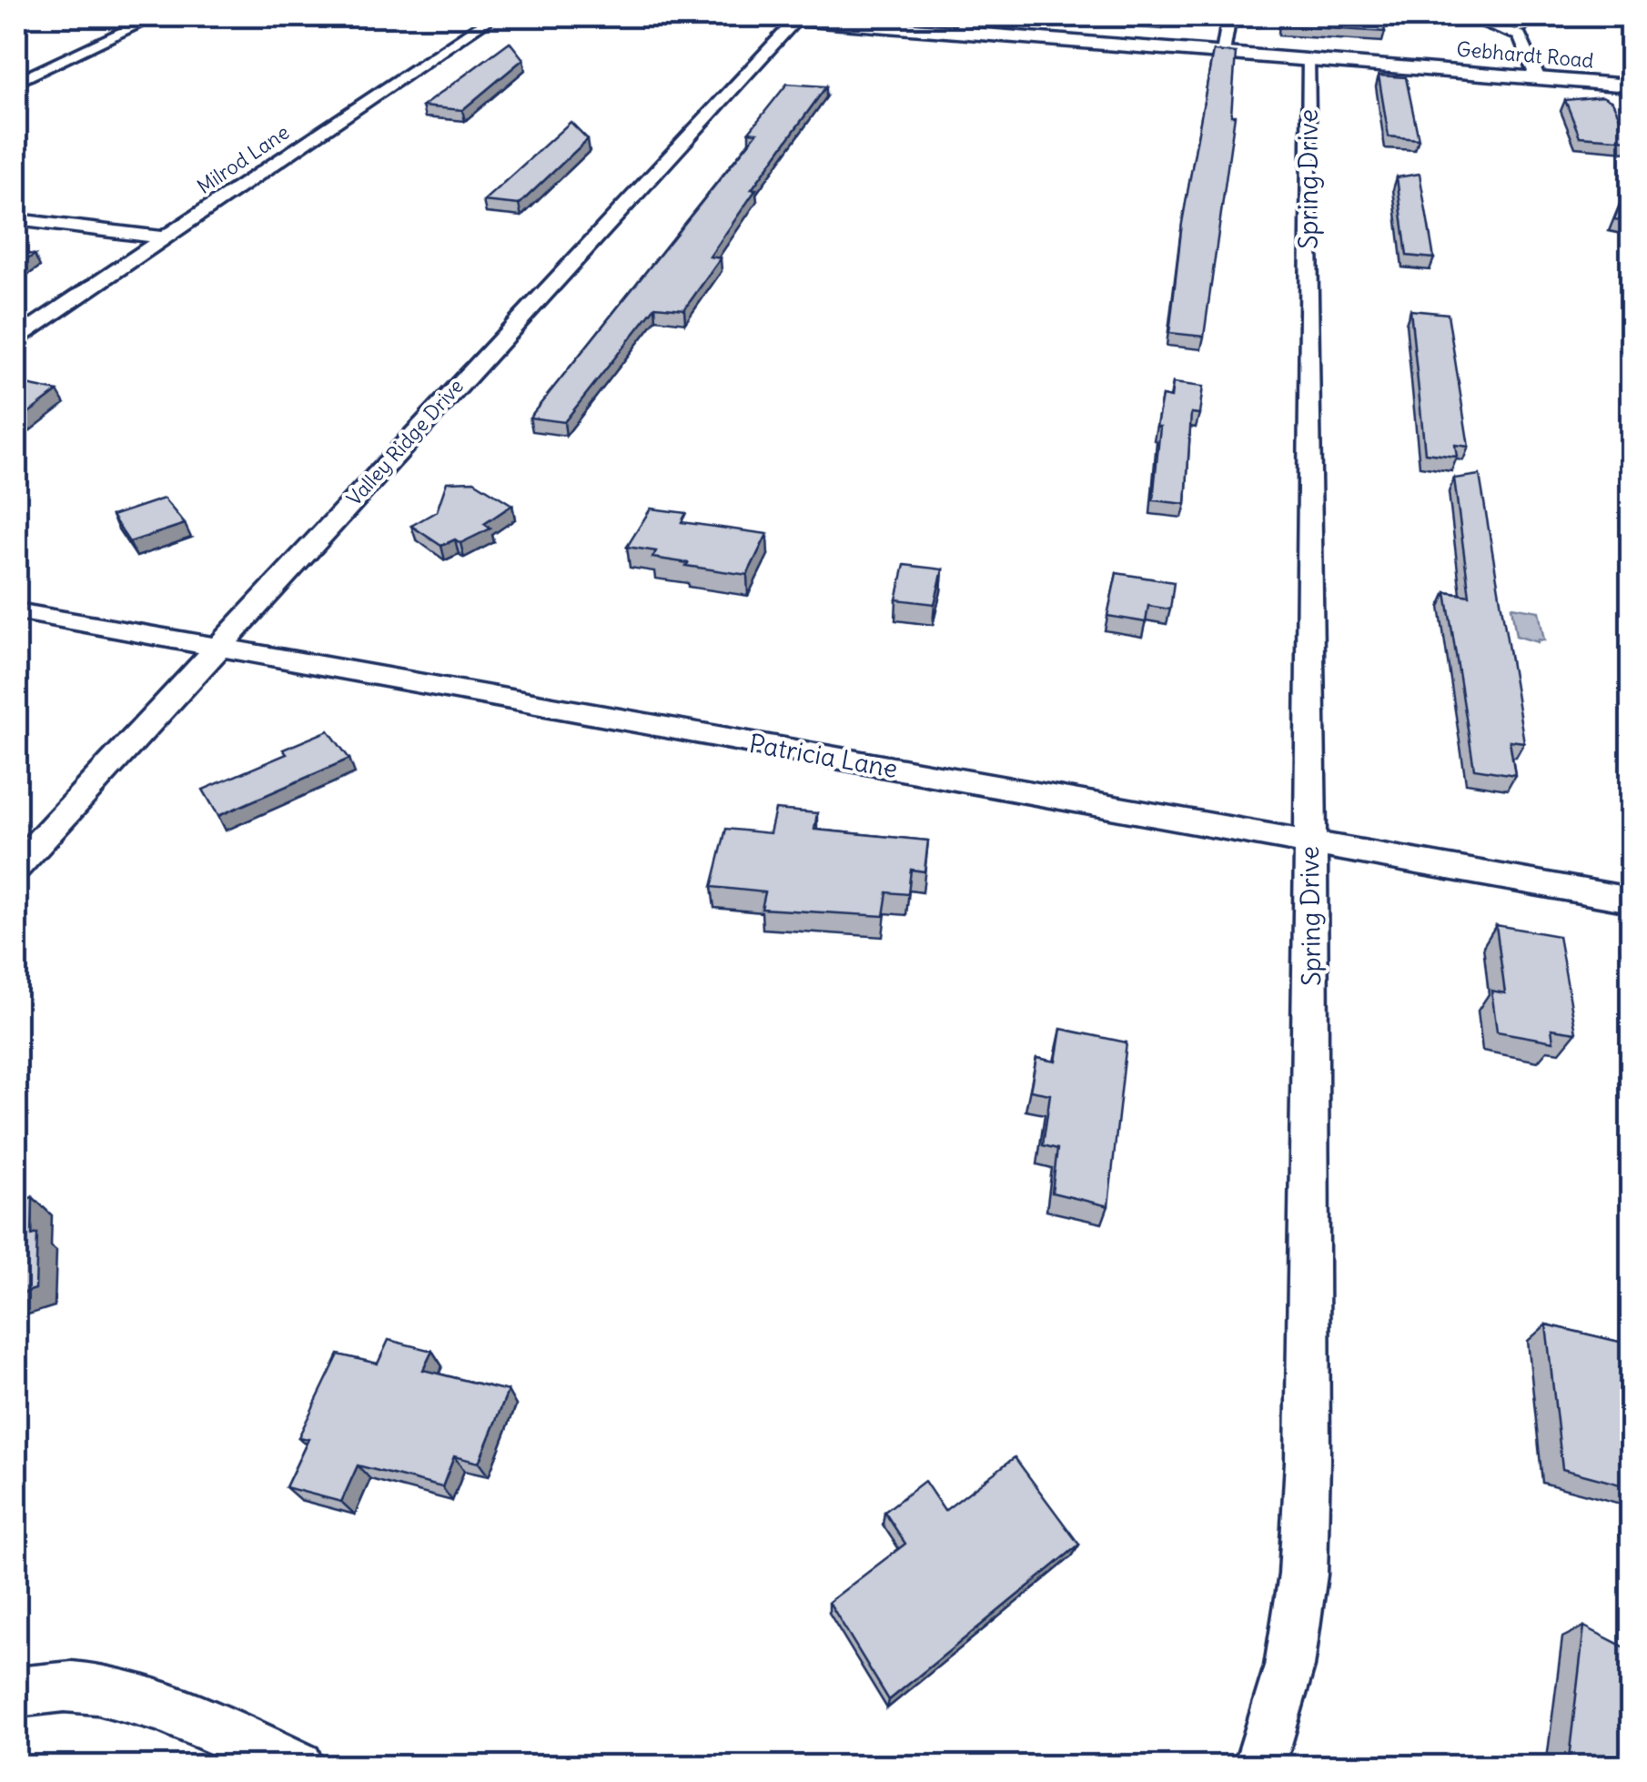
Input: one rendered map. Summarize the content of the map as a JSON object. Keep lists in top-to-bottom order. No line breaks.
{"streets":{"street":["Gebhardt Road","Milrod Lane","Spring Drive","Valley Ridge Drive","Patricia Lane"]},"crossings":[["Gebhardt Road","Spring Drive"],["Gebhardt Road","Valley Ridge Drive"],["Spring Drive","Patricia Lane"],["Valley Ridge Drive","Patricia Lane"]]}
